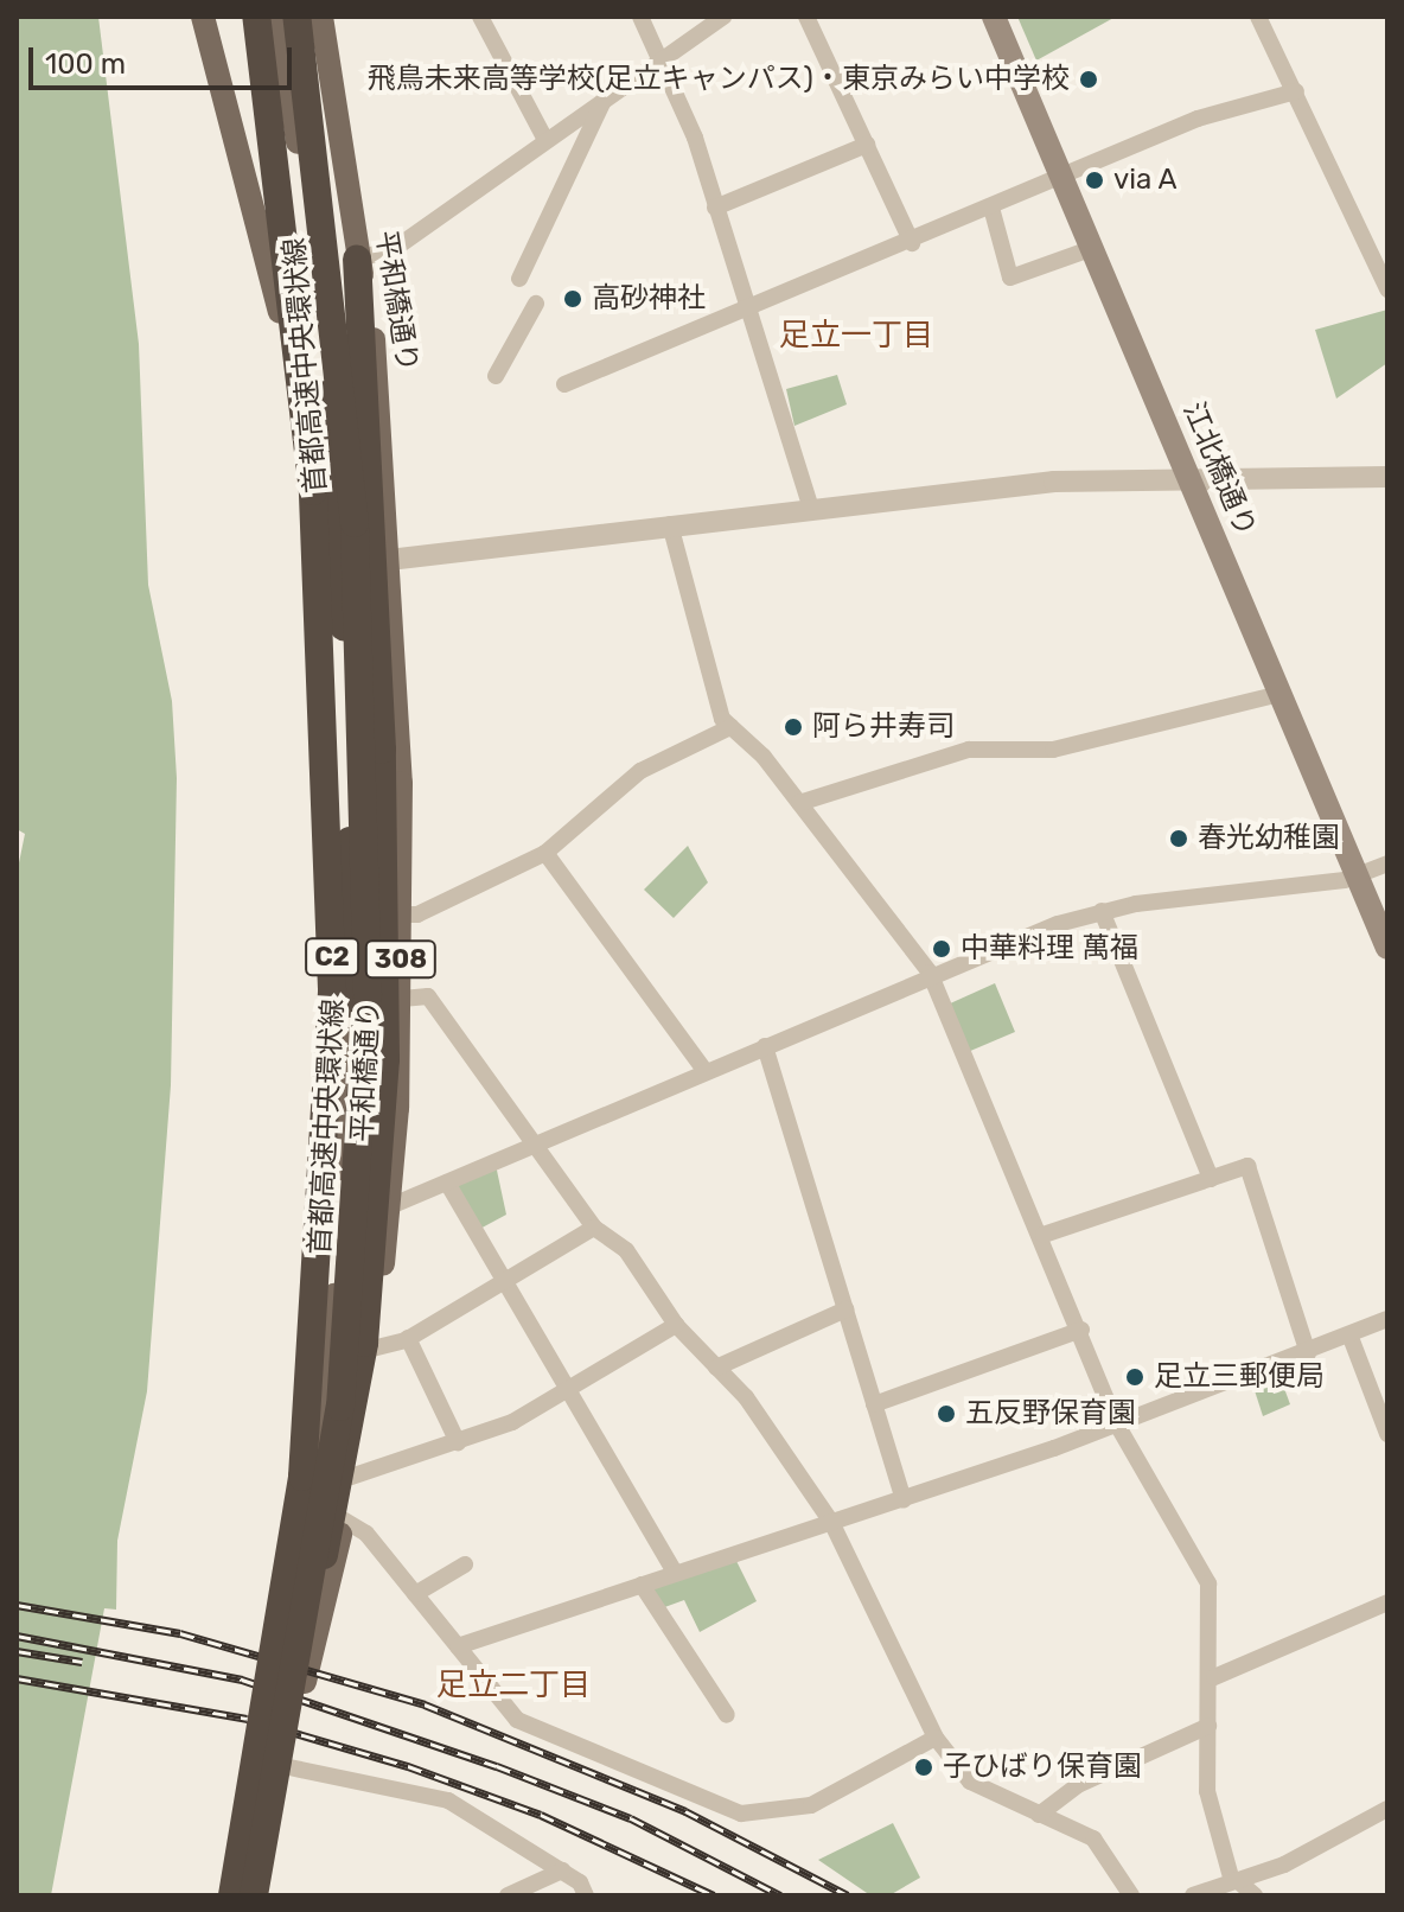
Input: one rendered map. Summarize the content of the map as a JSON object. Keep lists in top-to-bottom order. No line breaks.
{"streets":{"highway":["首都高速中央環状線","C2"],"main road":["平和橋通り","江北橋通り","308"]},"districts":["足立一丁目","足立二丁目"],"places":["飛鳥未来高等学校(足立キャンパス)・東京みらい中学校","via A","高砂神社","阿ら井寿司","春光幼稚園","中華料理 萬福","足立三郵便局","五反野保育園","子ひばり保育園"],"scale_bar":"100 m"}
